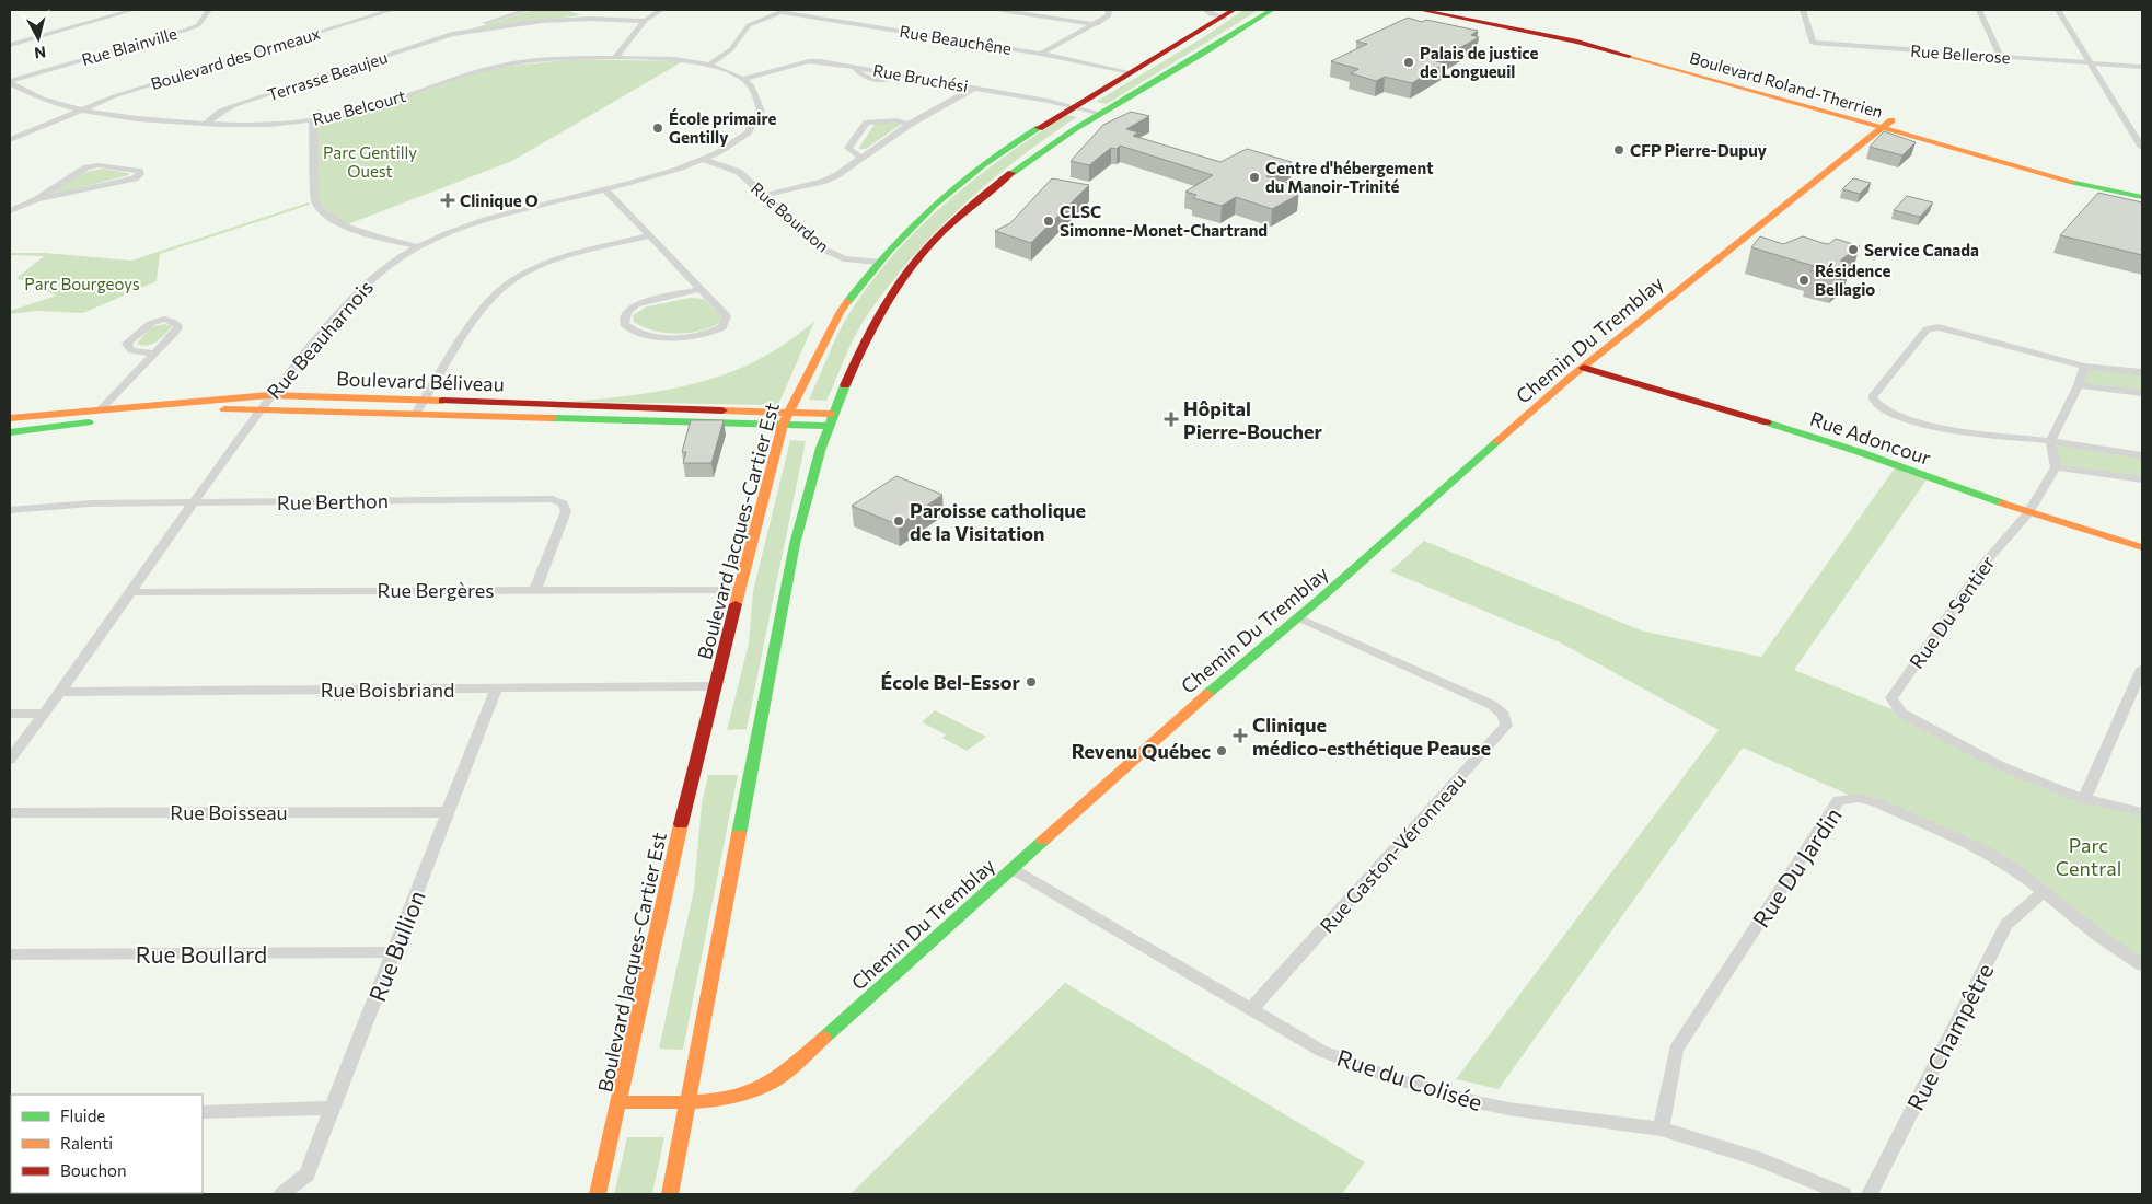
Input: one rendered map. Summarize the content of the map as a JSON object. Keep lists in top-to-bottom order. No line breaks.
{"streets":{"main road":["Boulevard Roland-Therrien","Chemin Du Tremblay","Boulevard Béliveau","Rue Adoncour","Boulevard Jacques-Cartier Est"],"street":["Rue Beauchêne","Rue Blainville","Rue Bellerose","Boulevard des Ormeaux","Terrasse Beaujeu","Rue Bruchési","Rue Belcourt","Rue Bourdon","Rue Beauharnois","Rue Berthon","Rue Bergères","Rue Du Sentier","Rue Boisbriand","Rue Boisseau","Rue Gaston-Véronneau","Rue Du Jardin","Rue Bullion","Rue Boullard","Rue Champêtre","Rue du Colisée"]},"crossings":[["Rue Beauchêne","Boulevard Jacques-Cartier Est"],["Rue Blainville","Rue Belcourt"],["Boulevard des Ormeaux","Rue Belcourt"],["Terrasse Beaujeu","Rue Belcourt"],["Rue Bruchési","Rue Beauharnois"],["Rue Bruchési","Boulevard Jacques-Cartier Est"],["Boulevard Roland-Therrien","Chemin Du Tremblay"],["Rue Bourdon","Rue Beauharnois"],["Rue Bourdon","Boulevard Jacques-Cartier Est"],["Rue Beauharnois","Boulevard Béliveau"],["Rue Beauharnois","Rue Berthon"],["Rue Beauharnois","Rue Bergères"],["Rue Beauharnois","Rue Boisbriand"],["Chemin Du Tremblay","Rue Adoncour"],["Chemin Du Tremblay","Boulevard Jacques-Cartier Est"],["Chemin Du Tremblay","Rue Gaston-Véronneau"],["Chemin Du Tremblay","Rue du Colisée"],["Boulevard Béliveau","Boulevard Jacques-Cartier Est"],["Rue Adoncour","Rue Du Sentier"],["Rue Berthon","Rue Bergères"],["Boulevard Jacques-Cartier Est","Rue Bergères"],["Boulevard Jacques-Cartier Est","Rue Boisbriand"],["Rue Boisbriand","Rue Bullion"],["Rue Boisseau","Rue Bullion"],["Rue Gaston-Véronneau","Rue du Colisée"],["Rue Du Jardin","Rue Champêtre"],["Rue Du Jardin","Rue du Colisée"],["Rue Bullion","Rue Boullard"]],"parks":["Parc Gentilly Ouest","Parc Bourgeoys","Parc Central"],"places":{"other":["Palais de justice de Longueuil","École primaire Gentilly","CFP Pierre-Dupuy","Centre d'hébergement du Manoir-Trinité","CLSC Simonne-Monet-Chartrand","Service Canada","Résidence Bellagio","Paroisse catholique de la Visitation","École Bel-Essor","Revenu Québec"],"health":["Clinique O","Hôpital Pierre-Boucher","Clinique médico-esthétique Peause"]},"legend":["Fluide","Ralenti","Bouchon"],"north":"bottom"}
